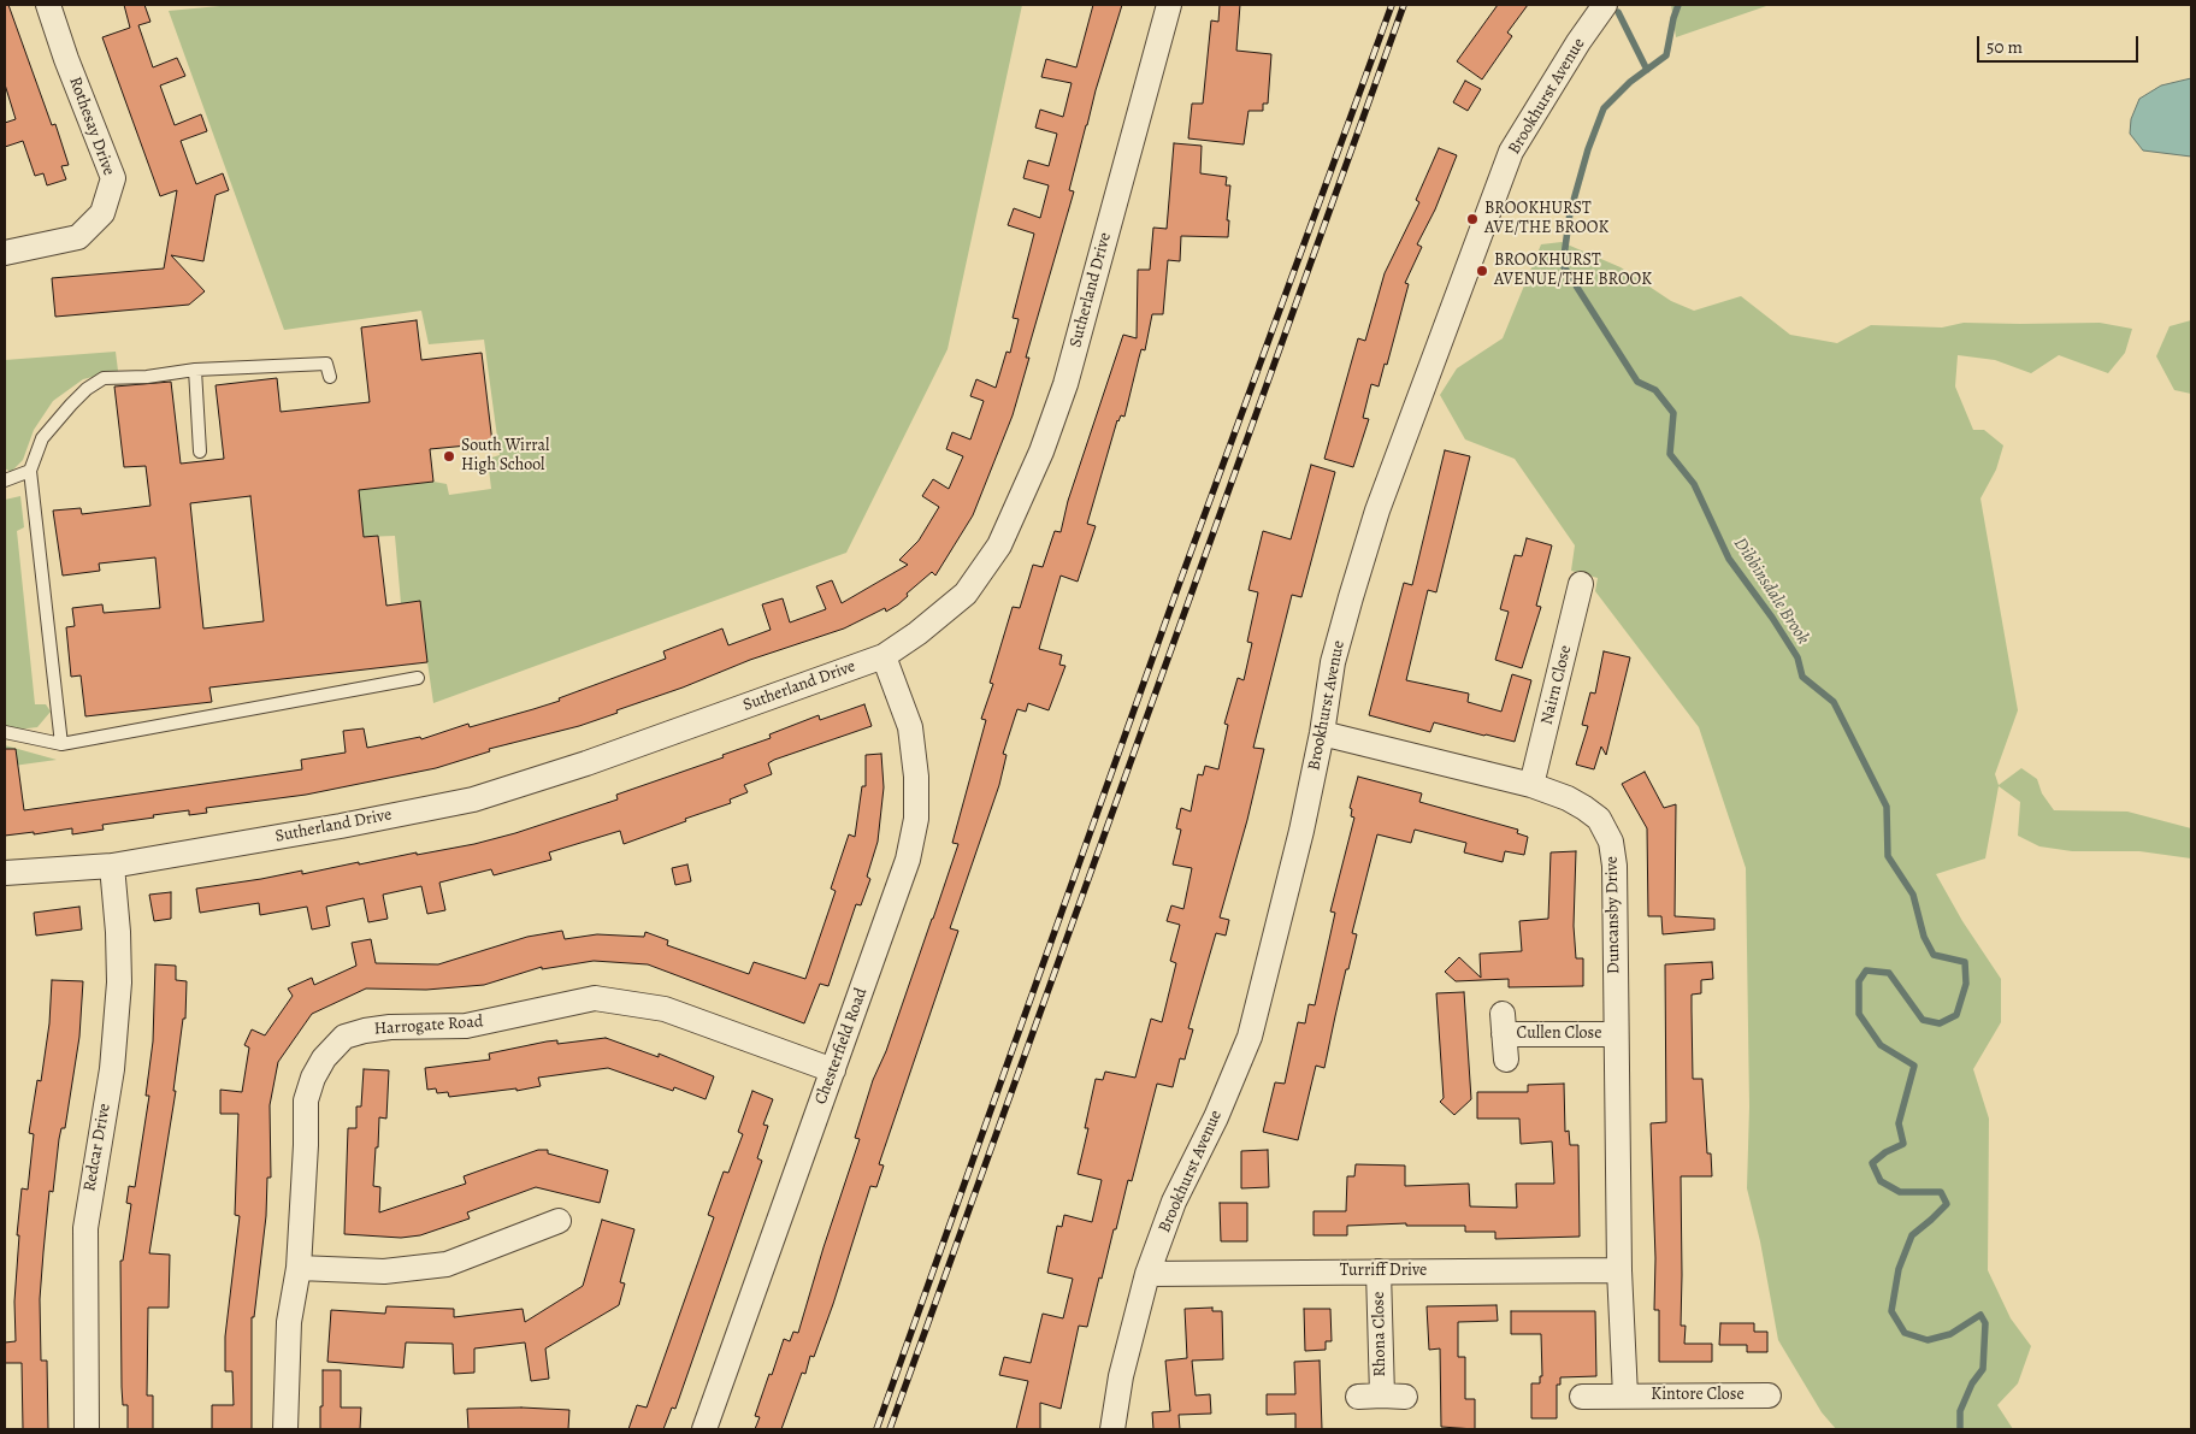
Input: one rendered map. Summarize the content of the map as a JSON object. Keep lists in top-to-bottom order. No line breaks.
{"streets":{"street":["Brookhurst Avenue","Rothesay Drive","Sutherland Drive","Nairn Close","Duncansby Drive","Harrogate Road","Cullen Close","Chesterfield Road","Redcar Drive","Turriff Drive","Rhona Close","Kintore Close"]},"crossings":[["Brookhurst Avenue","Duncansby Drive"],["Brookhurst Avenue","Turriff Drive"],["Sutherland Drive","Chesterfield Road"],["Sutherland Drive","Redcar Drive"],["Nairn Close","Duncansby Drive"],["Duncansby Drive","Cullen Close"],["Duncansby Drive","Turriff Drive"],["Harrogate Road","Chesterfield Road"],["Turriff Drive","Rhona Close"]],"water":["Dibbinsdale Brook"],"places":["BROOKHURST AVE/THE BROOK","BROOKHURST AVENUE/THE BROOK","South Wirral High School"],"scale_bar":"50 m"}
